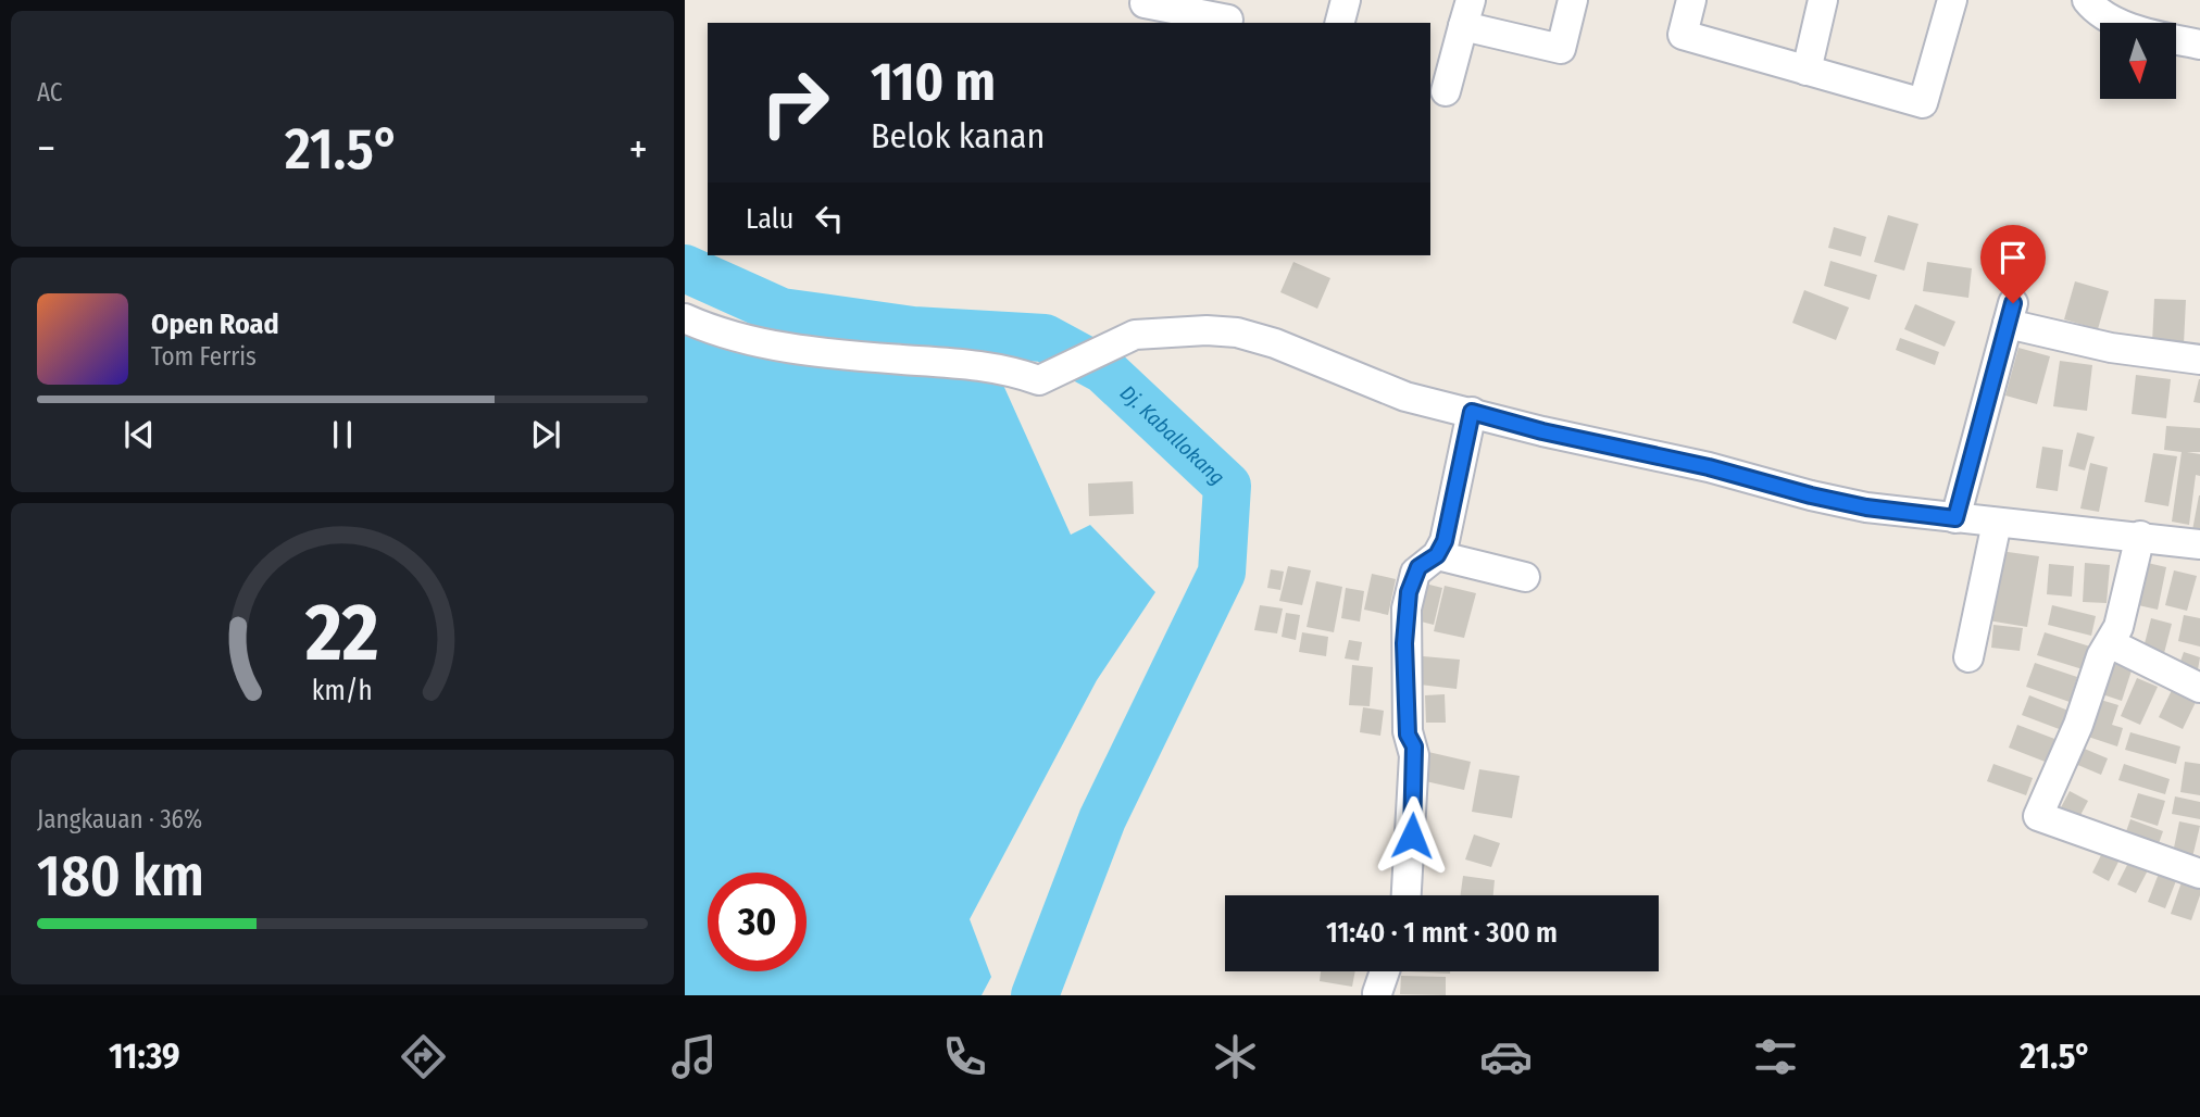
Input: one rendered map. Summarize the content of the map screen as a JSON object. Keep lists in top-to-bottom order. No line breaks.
{"water":["Dj. Kaballokang"],"north":"bottom","page":{"tile":["AC",["Jangkauan · 36%","180 km"]],"turn":["110 m","Belok kanan"],"heat":["−","21.5°","+"],"then":"Lalu","song":["Open Road","Tom Ferris"],"limit":"30","trip":"11:40 · 1 mnt · 300 m","tabs":["11:39","21.5°"],"gauge":["22","km/h"]}}
